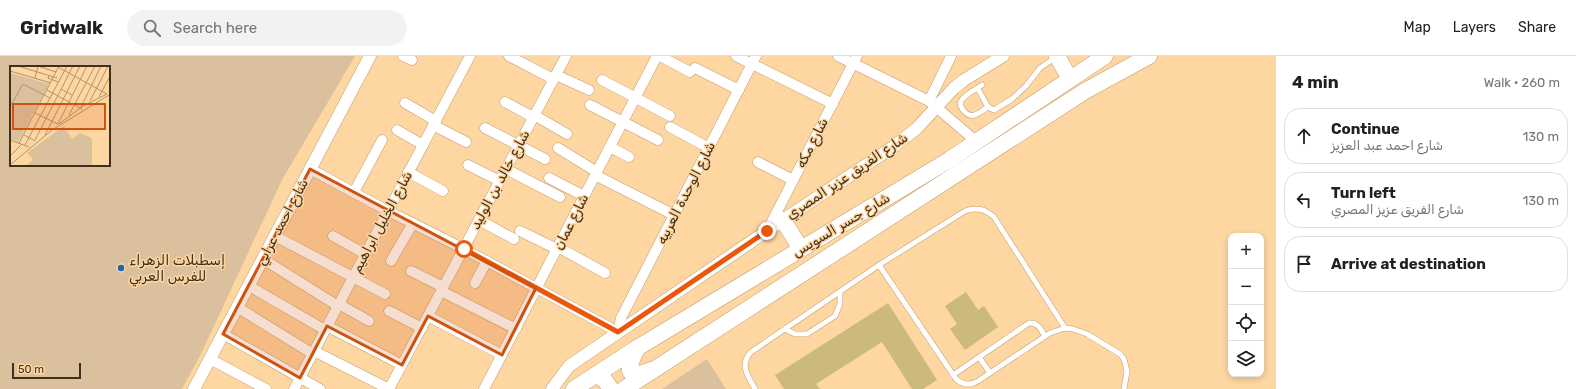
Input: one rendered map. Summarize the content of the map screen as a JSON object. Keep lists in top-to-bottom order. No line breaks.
{"streets":{"main road":["شارع جسر السويس"],"street":["شارع مكه","شارع الفريق عزيز المصري","شارع خالد بن الوليد","شارع الوحدة العربيه","شارع احمد عرابي","شارع الخليل ابراهيم","شارع عمان"]},"crossings":[["شارع مكه","شارع الفريق عزيز المصري"],["شارع الفريق عزيز المصري","شارع الوحدة العربيه"]],"places":["إسطبلات الزهراء للفرس العربي"],"scale_bar":"50 m","page":{"header":"Gridwalk","search":"Search here","nav":["Map","Layers","Share"],"heading":["4 min","Walk · 260 m"],"list":[["Continue","شارع احمد عبد العزيز","130 m"],["Turn left","شارع الفريق عزيز المصري","130 m"],"Arrive at destination"],"map_buttons":["+","−"],"scale":"50 m"}}
